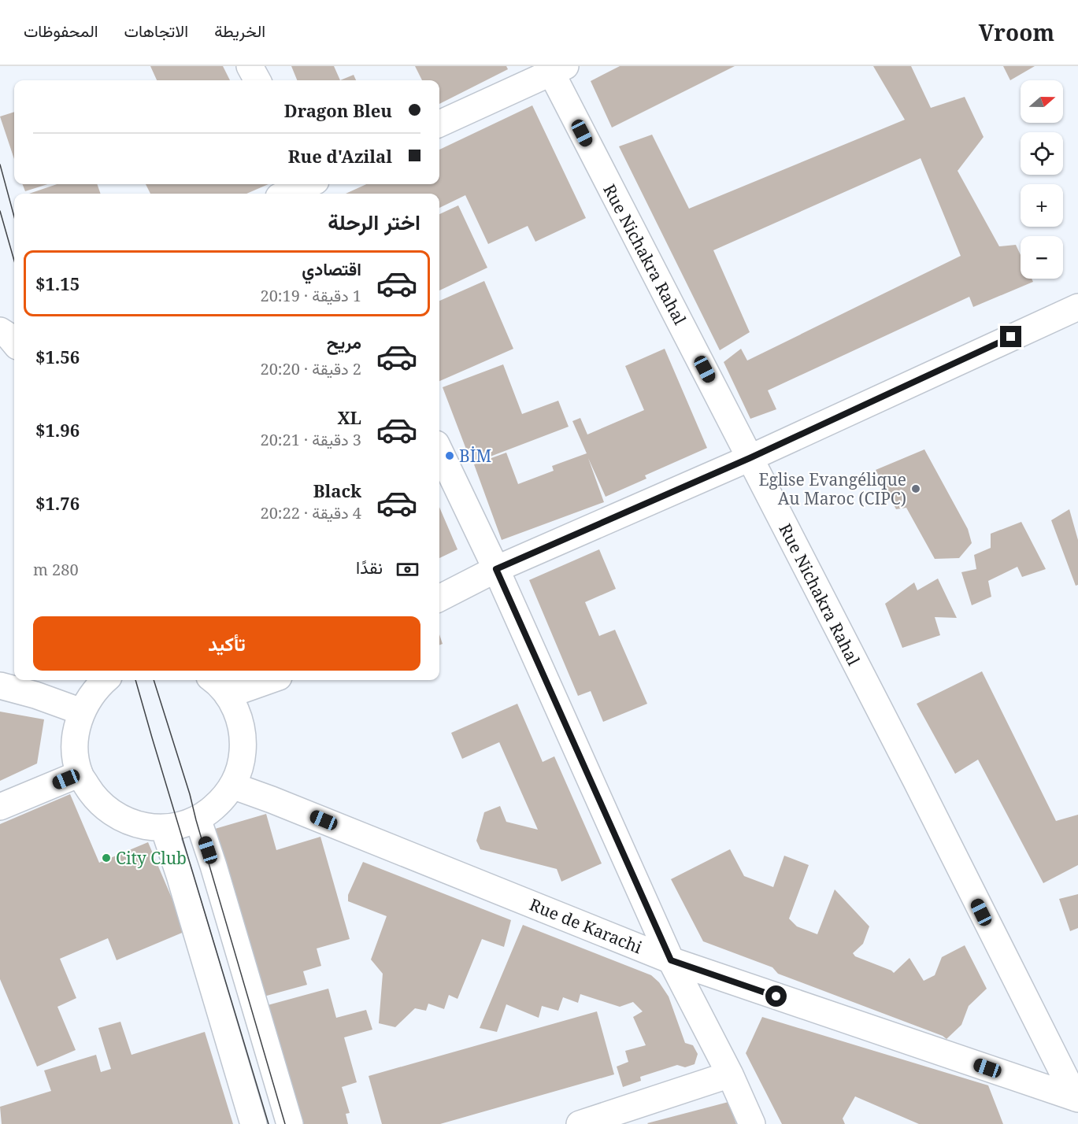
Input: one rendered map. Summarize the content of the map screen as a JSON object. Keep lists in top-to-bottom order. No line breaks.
{"streets":{"street":["Rue Nichakra Rahal","Rue de Karachi"]},"crossings":[["Rue Nichakra Rahal","Rue de Karachi"]],"places":["BİM","Eglise Evangélique Au Maroc (CIPC)","City Club"],"north":"right","page":{"header":"Vroom","nav":["الخريطة","الاتجاهات","المحفوظات"],"map_buttons":["+","−"],"banner":["Dragon Bleu","Rue d'Azilal"],"heading":"اختر الرحلة","list":[{"name":"اقتصادي","note":"1 دقيقة · 20:19","value":"$1.15"},{"name":"مريح","note":"2 دقيقة · 20:20","value":"$1.56"},{"name":"XL","note":"3 دقيقة · 20:21","value":"$1.96"},{"name":"Black","note":"4 دقيقة · 20:22","value":"$1.76"}],"pay":["نقدًا","280 m"],"buttons":"تأكيد"}}
